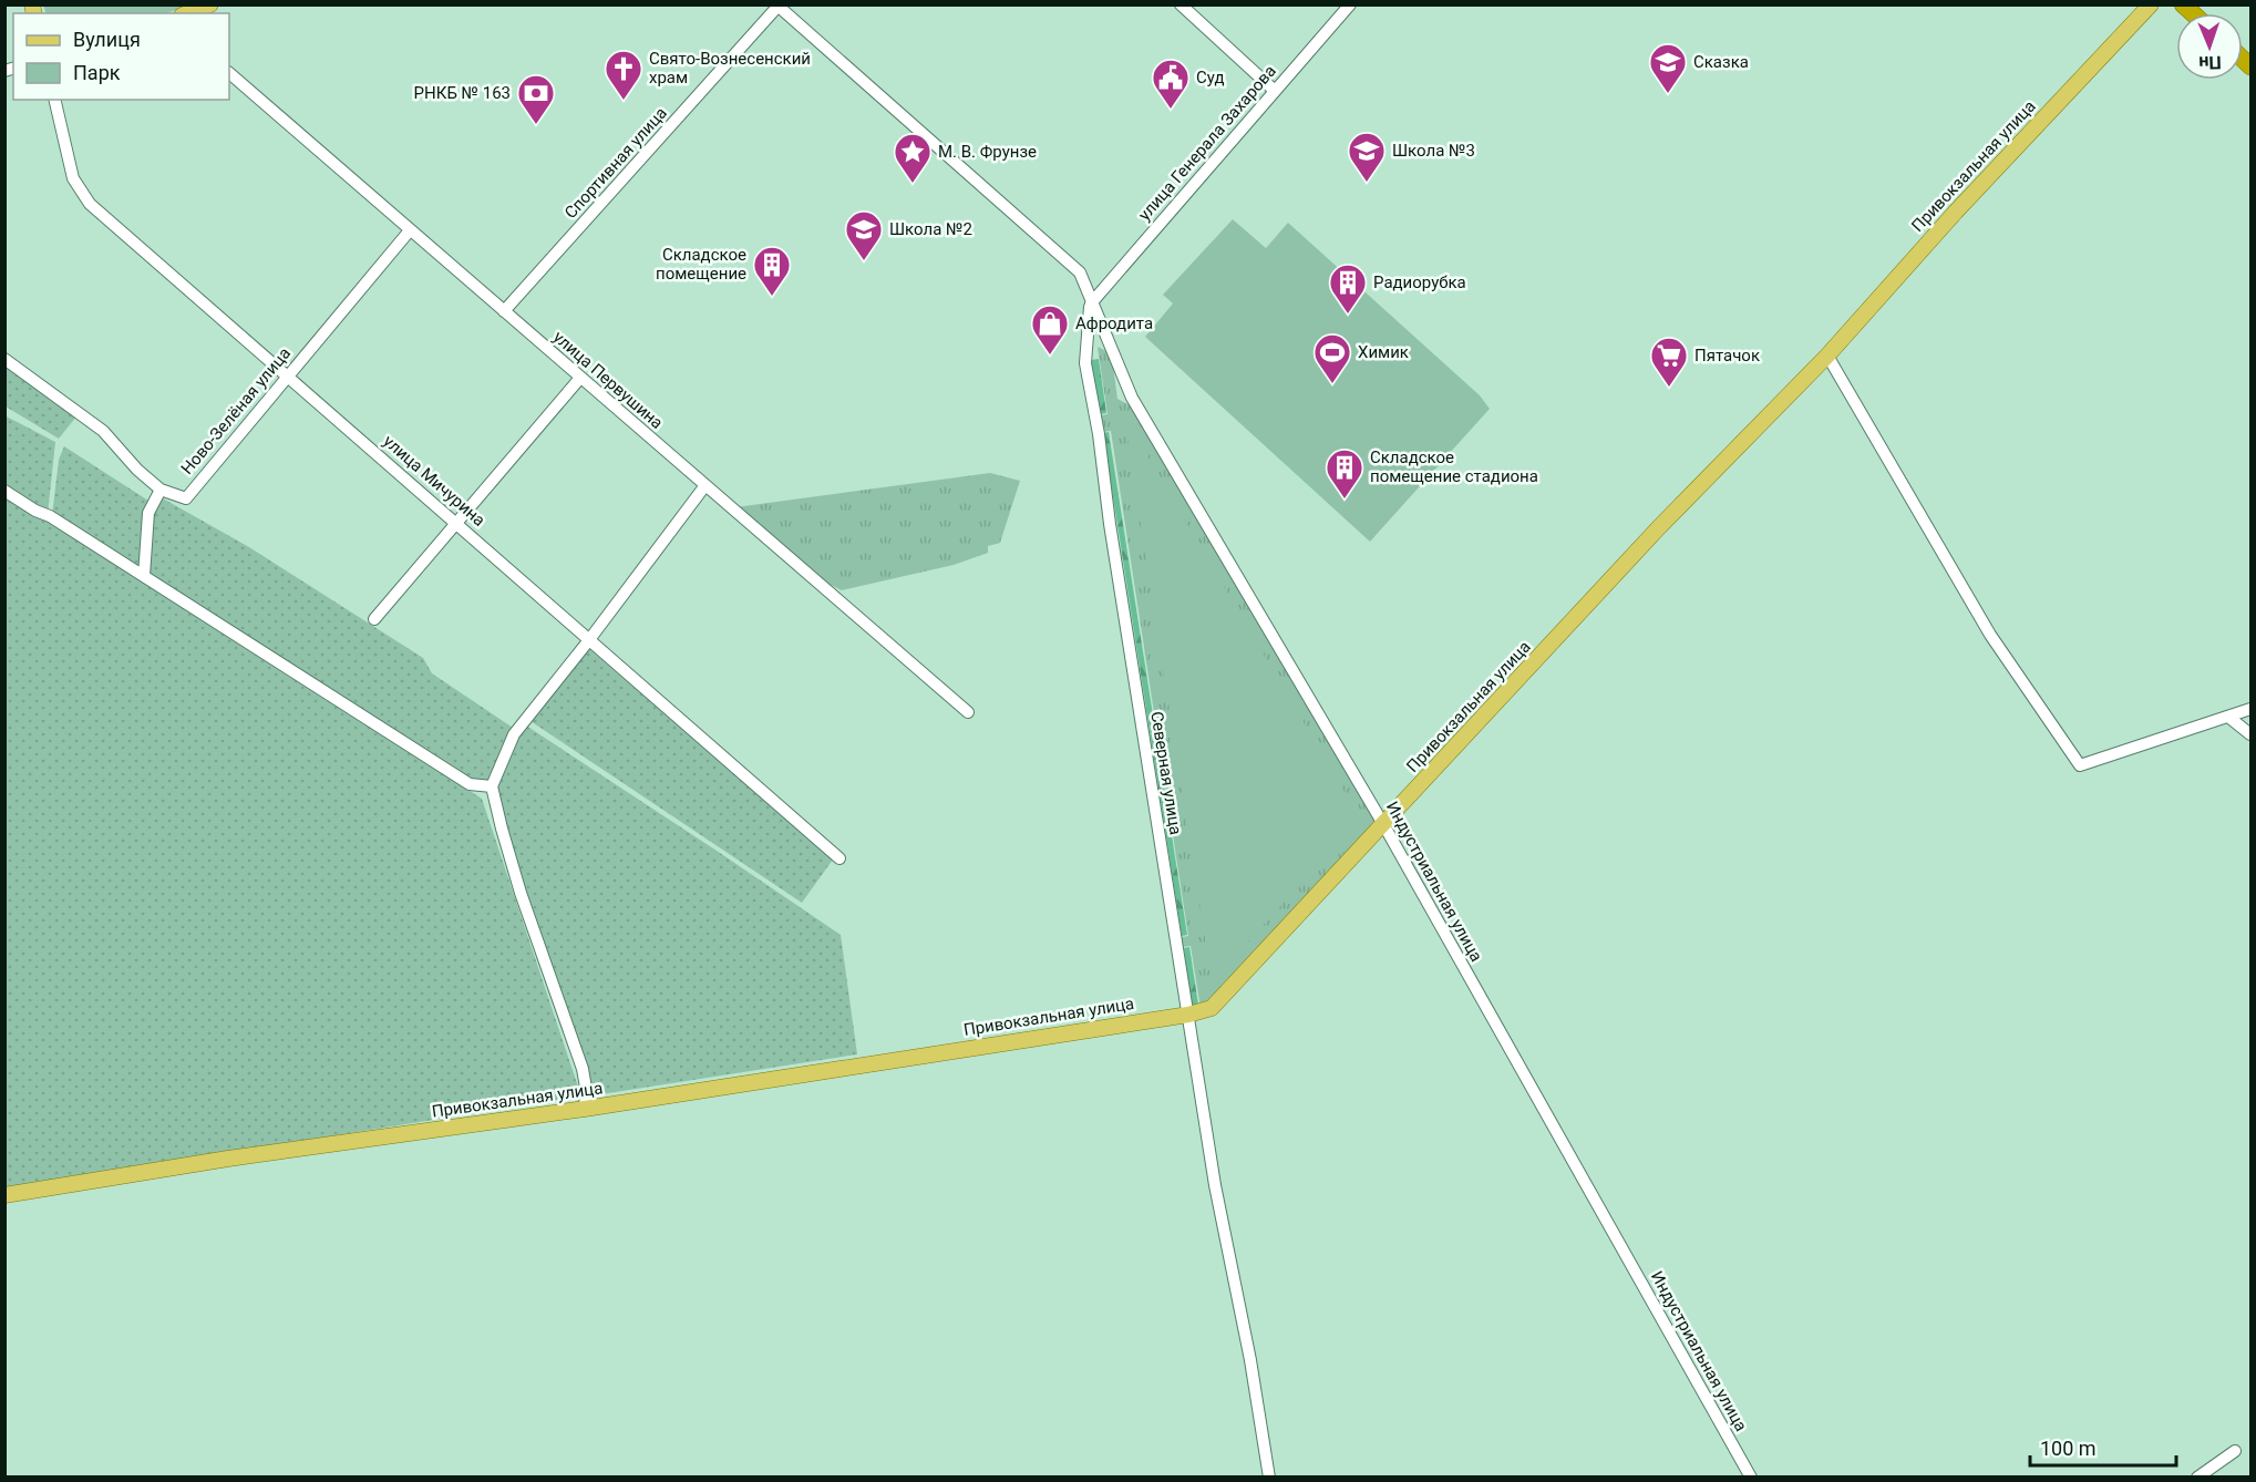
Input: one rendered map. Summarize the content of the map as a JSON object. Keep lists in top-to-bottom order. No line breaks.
{"streets":{"main road":["Привокзальная улица"],"street":["улица Генерала Захарова","Спортивная улица","улица Первушина","Ново-Зелёная улица","улица Мичурина","Северная улица","Индустриальная улица"]},"crossings":[["улица Генерала Захарова","Северная улица"],["улица Генерала Захарова","Индустриальная улица"],["Спортивная улица","улица Первушина"],["Спортивная улица","Индустриальная улица"],["Привокзальная улица","Северная улица"],["Привокзальная улица","Индустриальная улица"],["улица Первушина","Ново-Зелёная улица"],["Ново-Зелёная улица","улица Мичурина"],["Северная улица","Индустриальная улица"]],"places":{"school or university":["Сказка","Школа №3","Школа №2"],"church":["Свято-Вознесенский храм"],"public building":["Суд"],"bank":["РНКБ № 163"],"place":["М. В. Фрунзе"],"building":["Складское помещение","Радиорубка","Складское помещение стадиона"],"shop":["Афродита"],"sports":["Химик"],"supermarket":["Пятачок"]},"legend":["Вулиця","Парк"],"scale_bar":"100 m","north":"bottom"}
